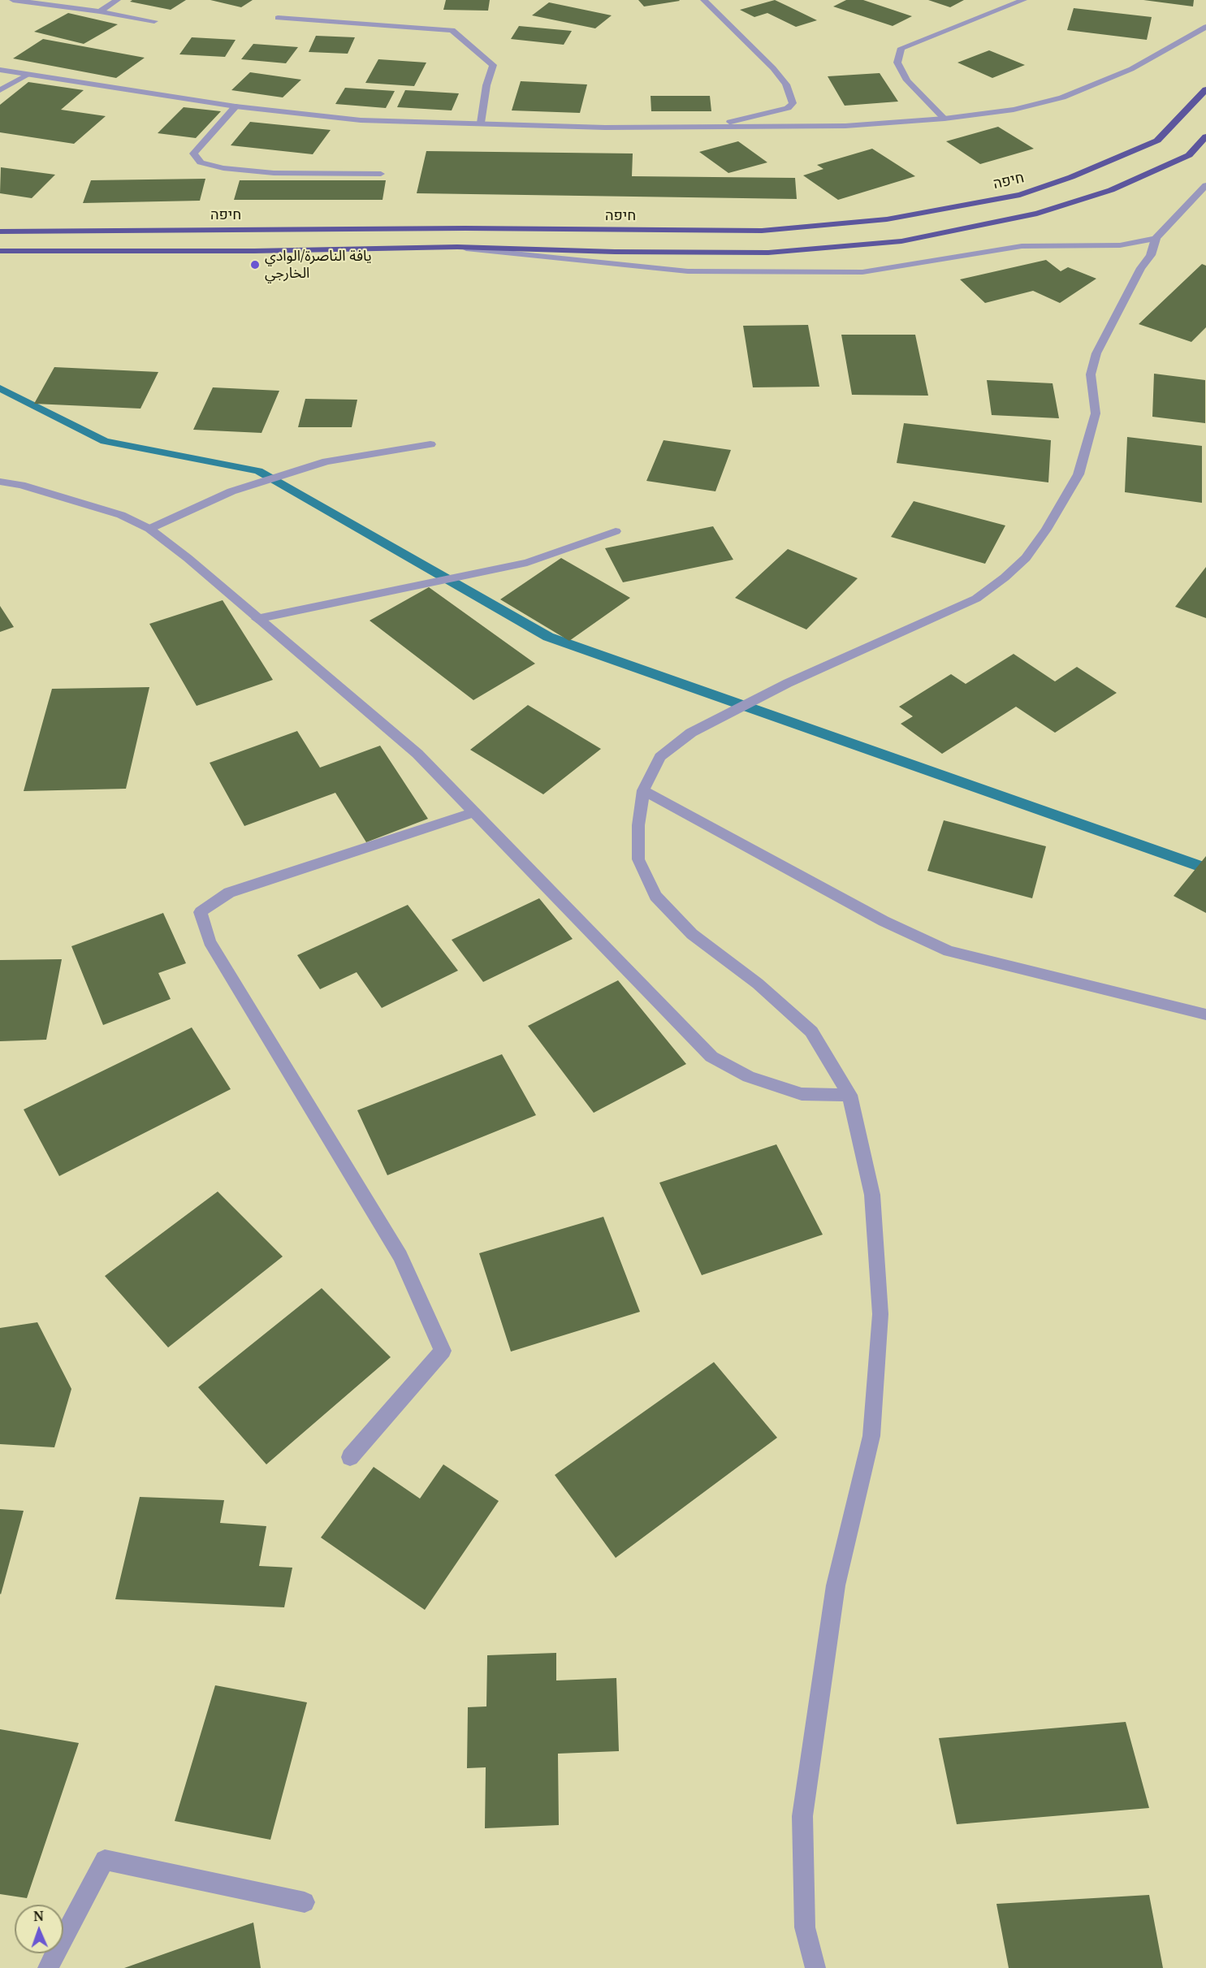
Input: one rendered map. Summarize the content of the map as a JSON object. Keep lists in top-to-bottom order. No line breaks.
{"streets":{"highway":["חיפה"]},"places":["يافة الناصرة/الوادي الخارجي"],"north":"top"}
